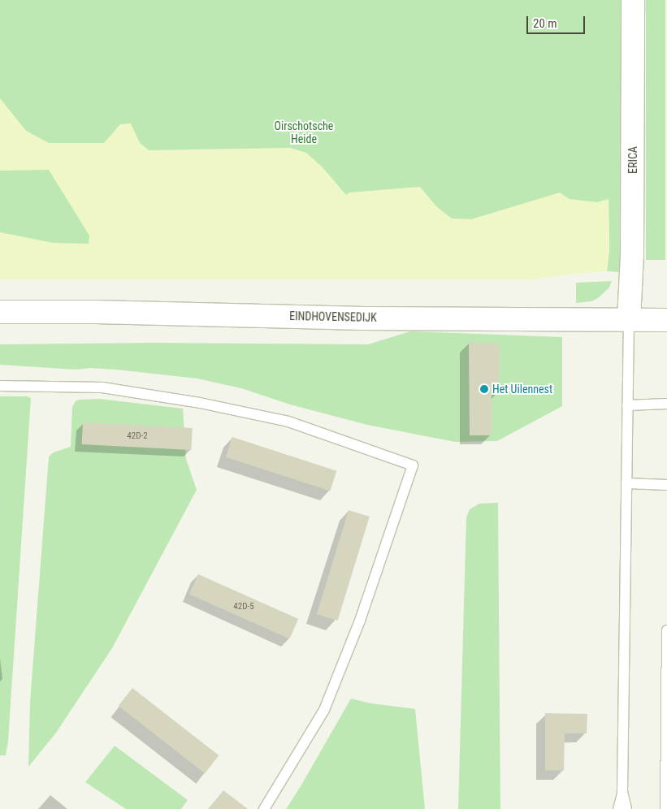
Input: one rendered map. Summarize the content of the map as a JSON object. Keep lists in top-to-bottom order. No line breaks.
{"streets":{"street":["ERICA","EINDHOVENSEDIJK"]},"crossings":[["ERICA","EINDHOVENSEDIJK"]],"parks":["Oirschotsche Heide"],"places":["Het Uilennest"],"house_numbers":["42D-2","42D-5"],"scale_bar":"20 m"}
